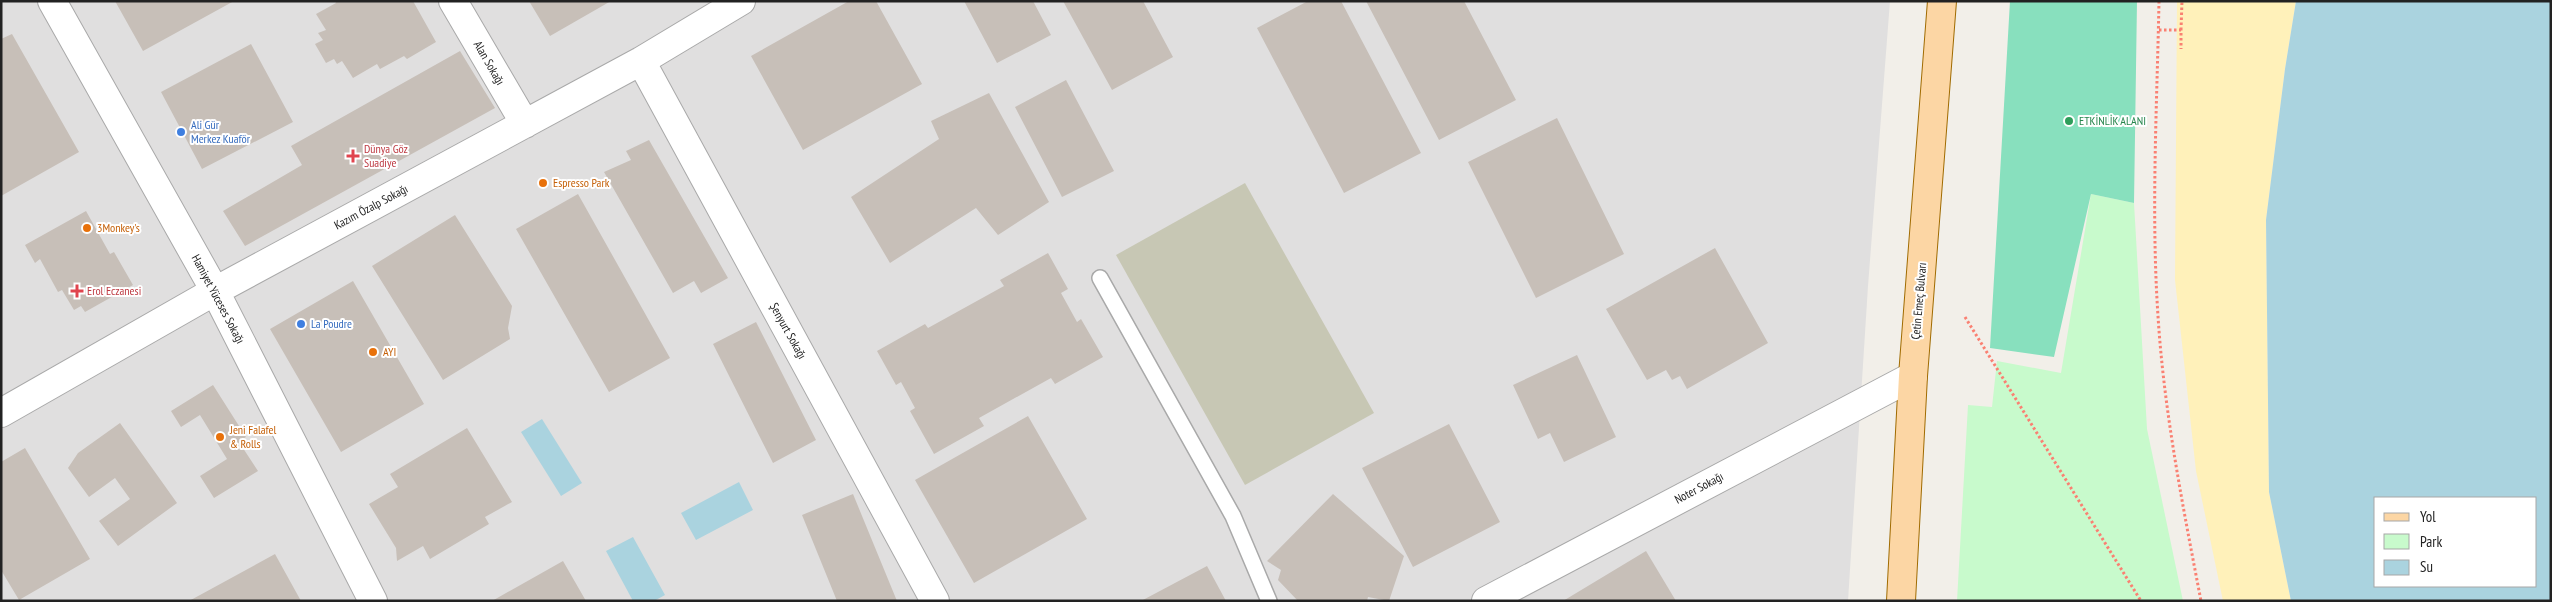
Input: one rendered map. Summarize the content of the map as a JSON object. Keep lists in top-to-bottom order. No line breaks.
{"streets":{"main road":["Çetin Emeç Bulvarı"],"street":["Alan Sokağı","Kazım Özalp Sokağı","Hamiyet Yüceses Sokağı","Şenyurt Sokağı","Noter Sokağı"]},"crossings":[["Alan Sokağı","Kazım Özalp Sokağı"],["Kazım Özalp Sokağı","Hamiyet Yüceses Sokağı"],["Kazım Özalp Sokağı","Şenyurt Sokağı"],["Çetin Emeç Bulvarı","Noter Sokağı"]],"places":{"other":["ETKİNLİK ALANI","Ali Gür Merkez Kuaför","Espresso Park","3Monkey's","La Poudre","AYI","Jeni Falafel & Rolls"],"health":["Dünya Göz Suadiye","Erol Eczanesi"]},"legend":["Yol","Park","Su"]}
